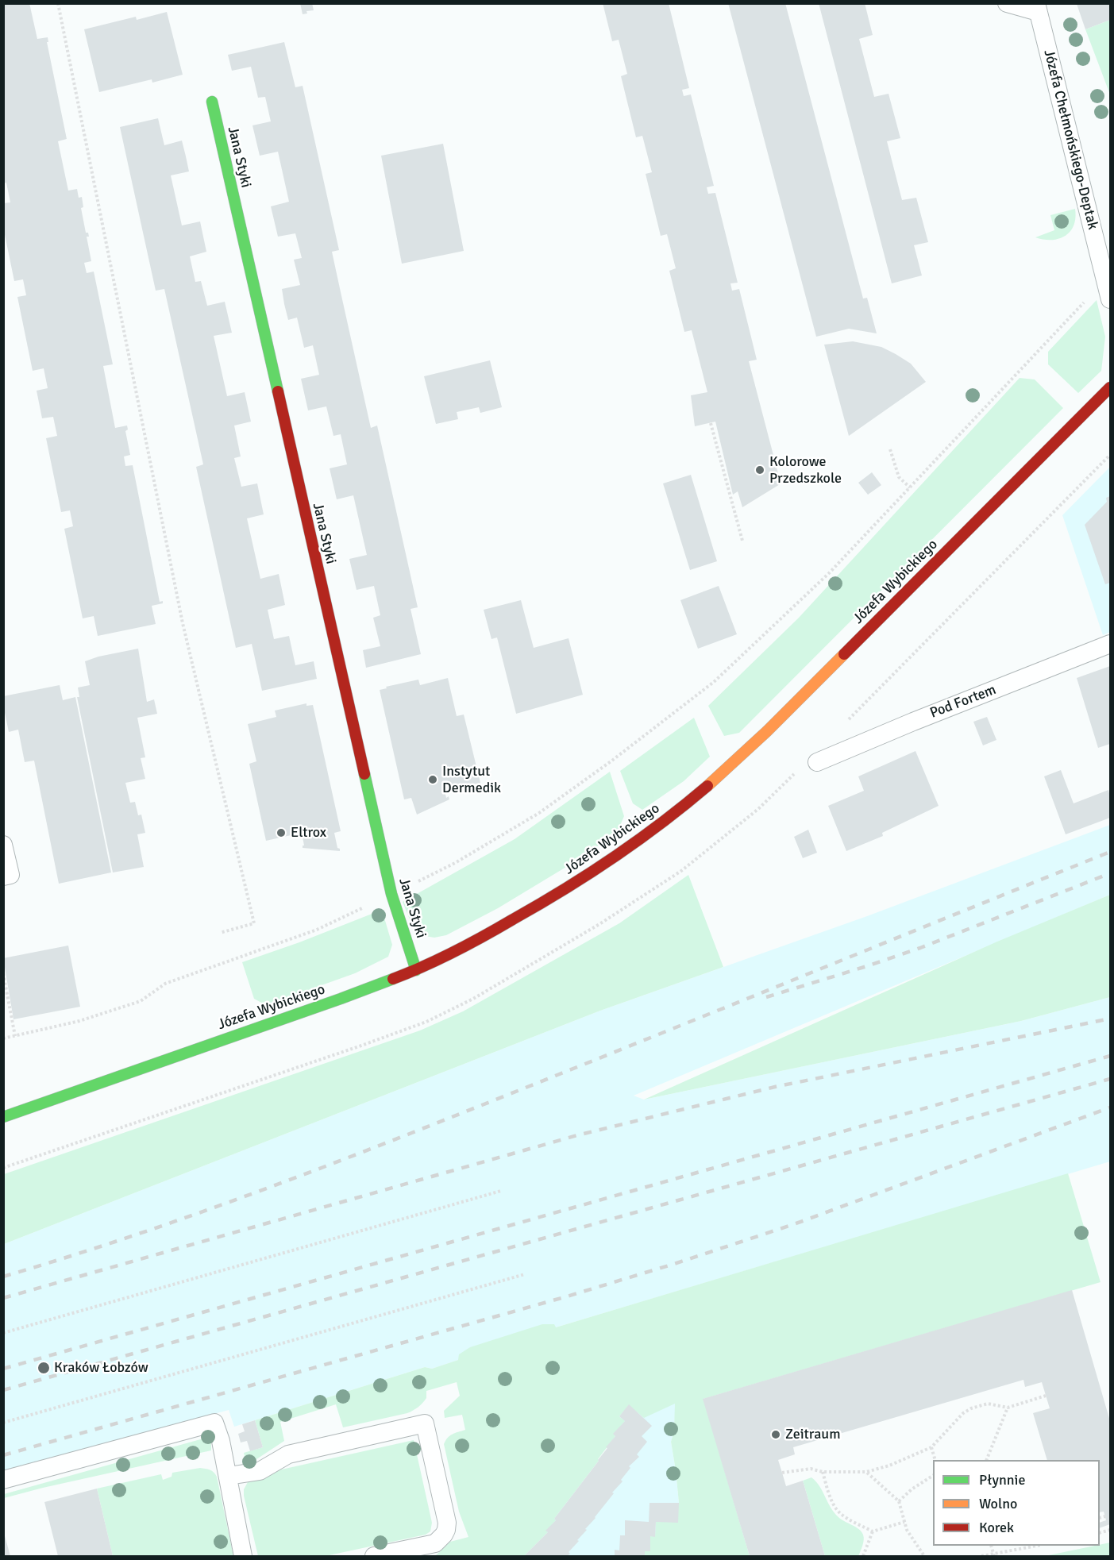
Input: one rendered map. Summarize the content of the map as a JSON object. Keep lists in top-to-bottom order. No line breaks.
{"streets":{"street":["Jana Styki","Józefa Wybickiego"],"lane":["Józefa Chełmońskiego-Deptak","Pod Fortem"]},"crossings":[["Jana Styki","Józefa Wybickiego"]],"places":["Kolorowe Przedszkole","Instytut Dermedik","Eltrox","Kraków Łobzów","Zeitraum"],"legend":["Płynnie","Wolno","Korek"]}
